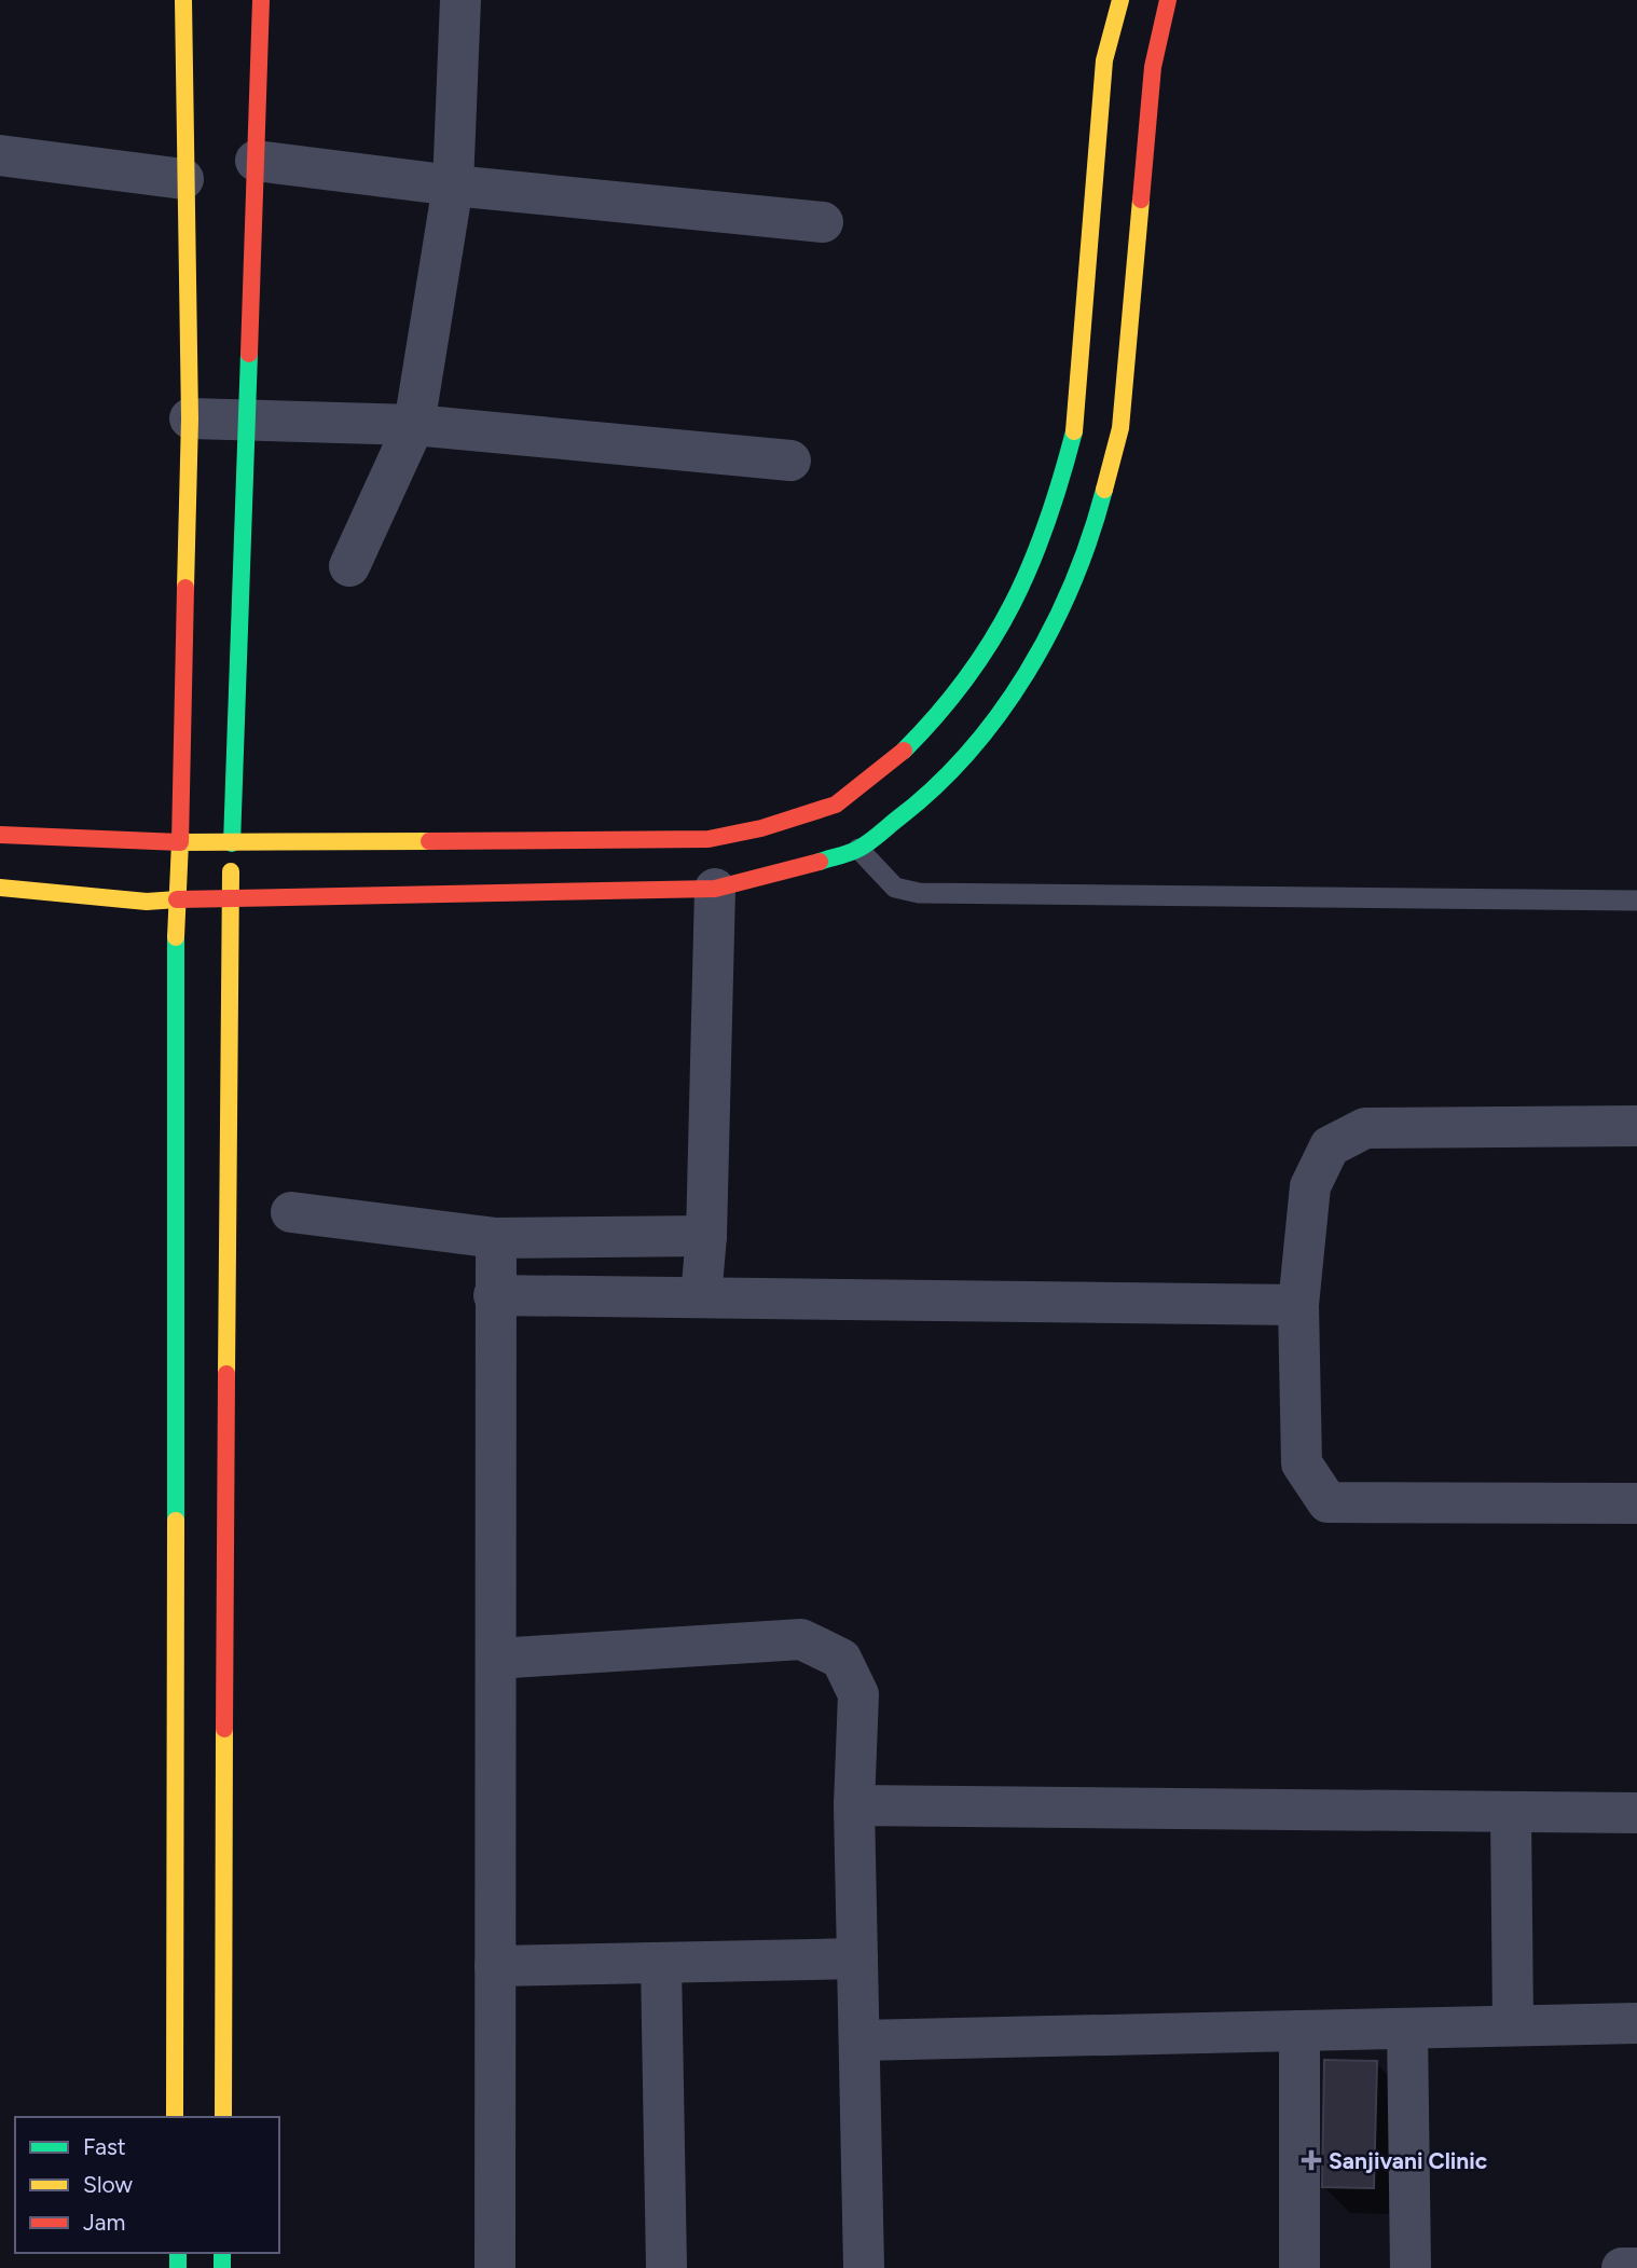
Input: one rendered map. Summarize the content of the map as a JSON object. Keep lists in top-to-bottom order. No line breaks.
{"places":{"health":["Sanjivani Clinic"]},"legend":["Fast","Slow","Jam"]}
